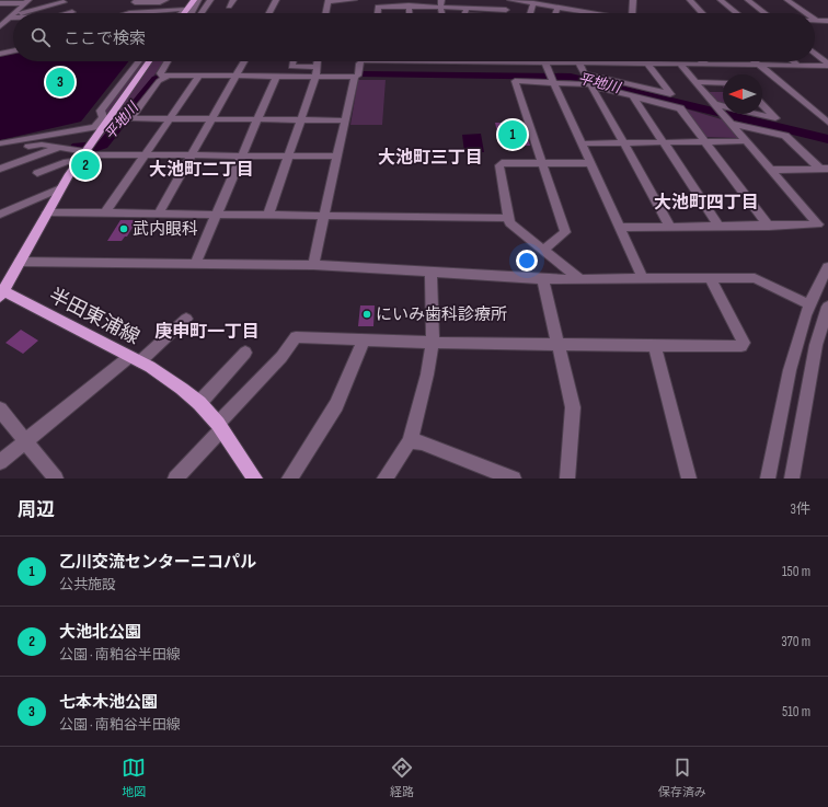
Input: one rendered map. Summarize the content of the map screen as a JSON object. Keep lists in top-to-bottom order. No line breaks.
{"streets":{"main road":["半田東浦線"]},"districts":["大池町三丁目","大池町二丁目","大池町四丁目","庚申町一丁目"],"water":["平地川"],"places":["武内眼科","にいみ歯科診療所"],"north":"left","page":{"search":"ここで検索","pins":["3","1","2"],"heading":["周辺","3件"],"list":[{"mark":"1","name":"乙川交流センターニコパル","note":"公共施設","value":"150 m"},{"mark":"2","name":"大池北公園","note":"公園 · 南粕谷半田線","value":"370 m"},{"mark":"3","name":"七本木池公園","note":"公園 · 南粕谷半田線","value":"510 m"}],"nav":["地図","経路","保存済み"]}}
